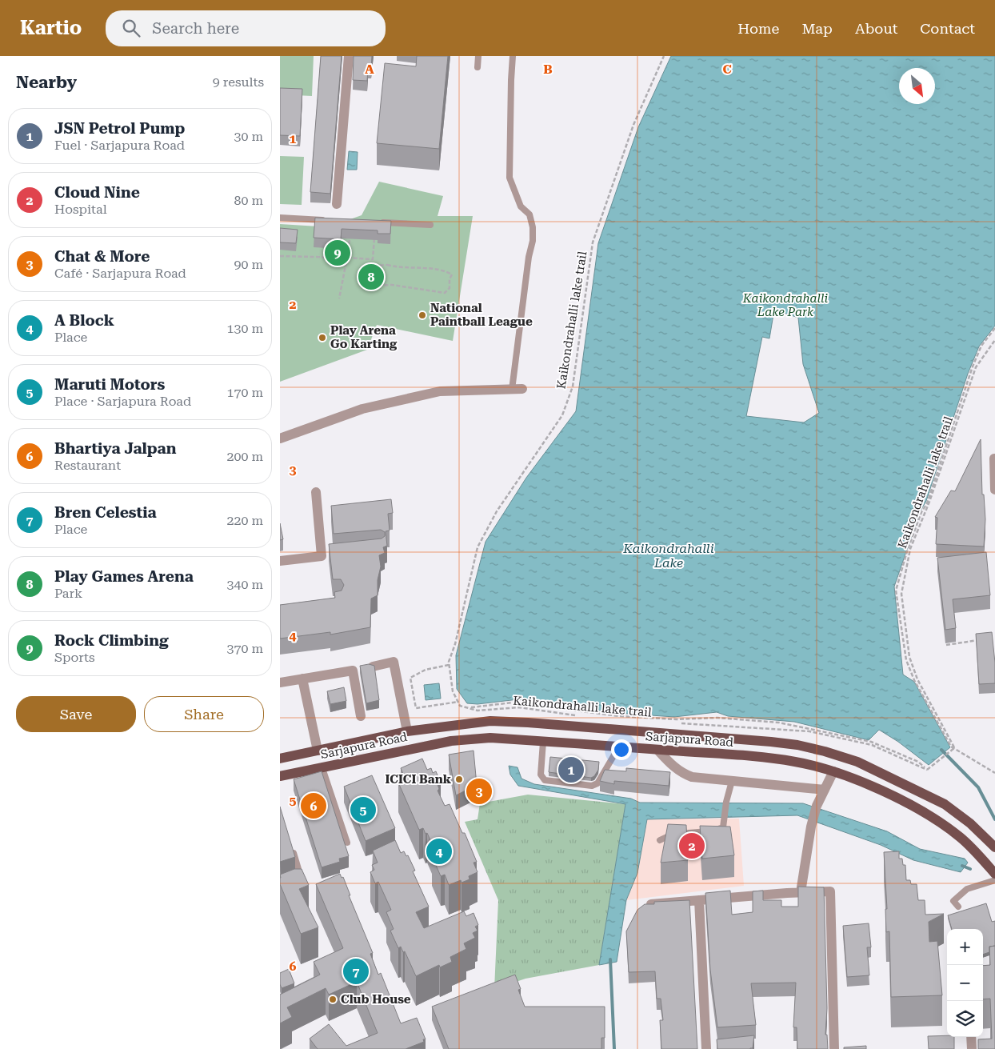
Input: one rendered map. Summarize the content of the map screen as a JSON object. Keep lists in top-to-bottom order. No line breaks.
{"streets":{"main road":["Sarjapura Road"],"path":["Kaikondrahalli lake trail"]},"water":["Kaikondrahalli Lake"],"parks":["Kaikondrahalli Lake Park"],"places":["National Paintball League","Play Arena Go Karting","ICICI Bank","Club House"],"north":"bottom right","page":{"header":"Kartio","search":"Search here","nav":["Home","Map","About","Contact"],"heading":["Nearby","9 results"],"list":[{"mark":"1","name":"JSN Petrol Pump","note":"Fuel · Sarjapura Road","value":"30 m"},{"mark":"2","name":"Cloud Nine","note":"Hospital","value":"80 m"},{"mark":"3","name":"Chat & More","note":"Café · Sarjapura Road","value":"90 m"},{"mark":"4","name":"A Block","note":"Place","value":"130 m"},{"mark":"5","name":"Maruti Motors","note":"Place · Sarjapura Road","value":"170 m"},{"mark":"6","name":"Bhartiya Jalpan","note":"Restaurant","value":"200 m"},{"mark":"7","name":"Bren Celestia","note":"Place","value":"220 m"},{"mark":"8","name":"Play Games Arena","note":"Park","value":"340 m"},{"mark":"9","name":"Rock Climbing","note":"Sports","value":"370 m"}],"pins":["9","8","1","3","6","5","2","4","7"],"buttons":["Save","Share"],"map_buttons":["+","−"]},"grid":{"columns":["A","B","C"],"rows":["1","2","3","4","5","6"]}}
